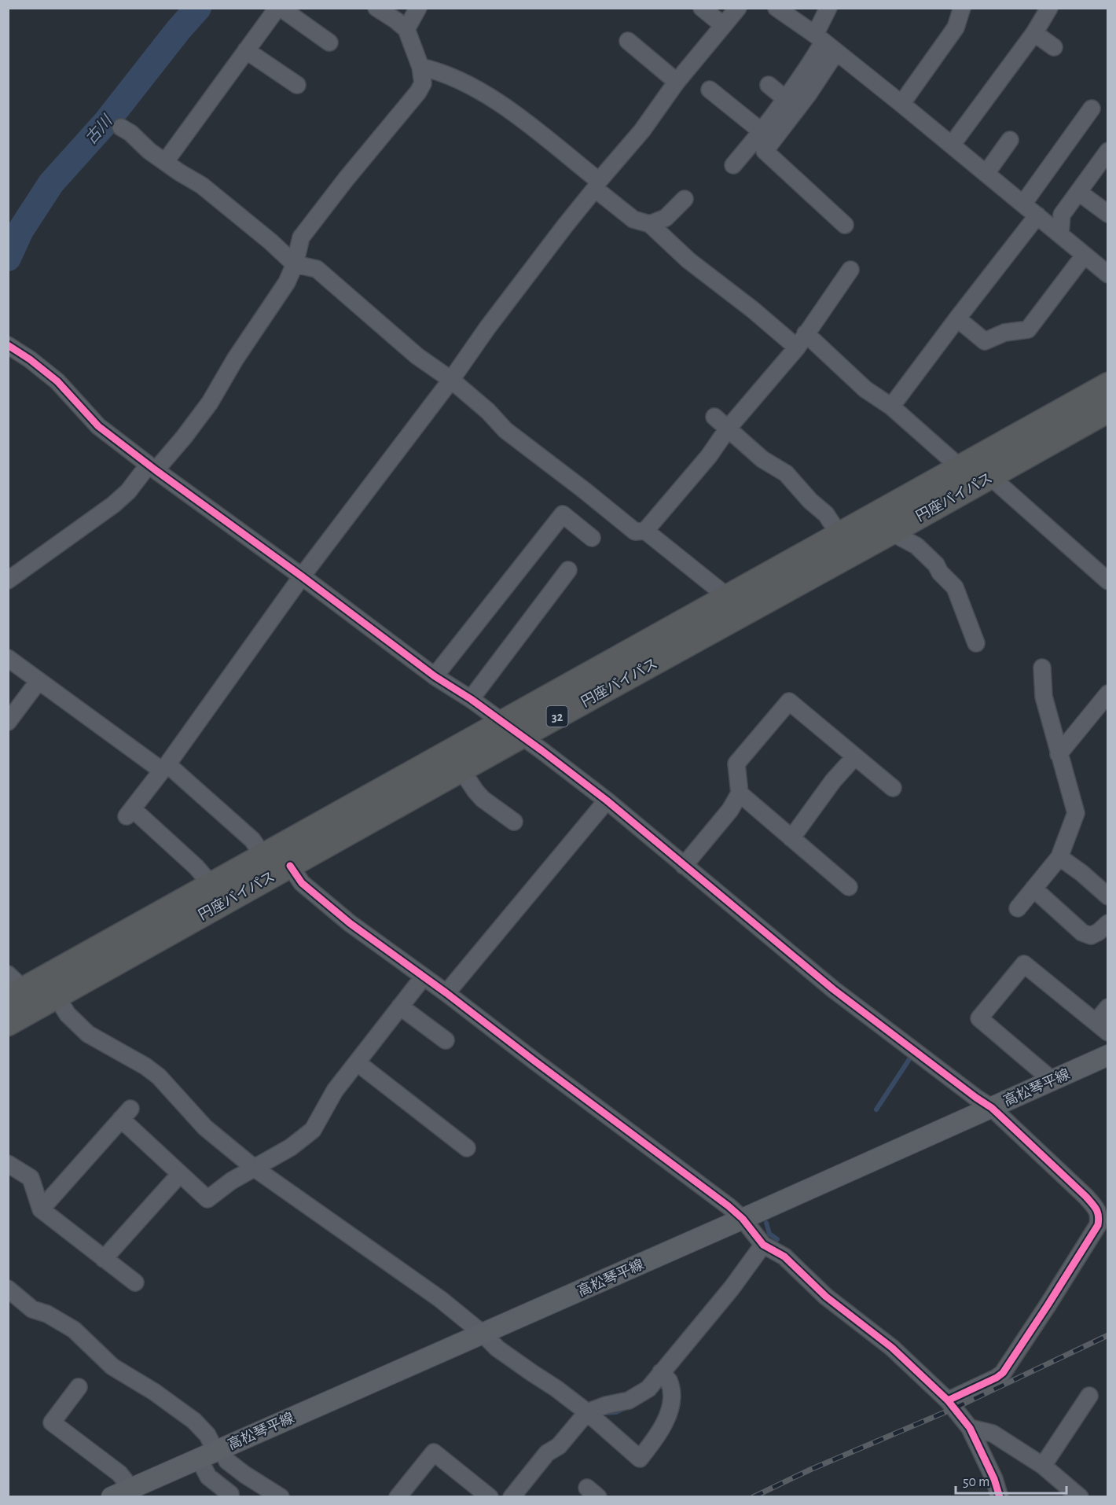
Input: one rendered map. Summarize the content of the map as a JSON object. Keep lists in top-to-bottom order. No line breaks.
{"streets":{"highway":["円座バイパス","32"],"main road":["高松琴平線"]},"water":["古川"],"scale_bar":"50 m"}
